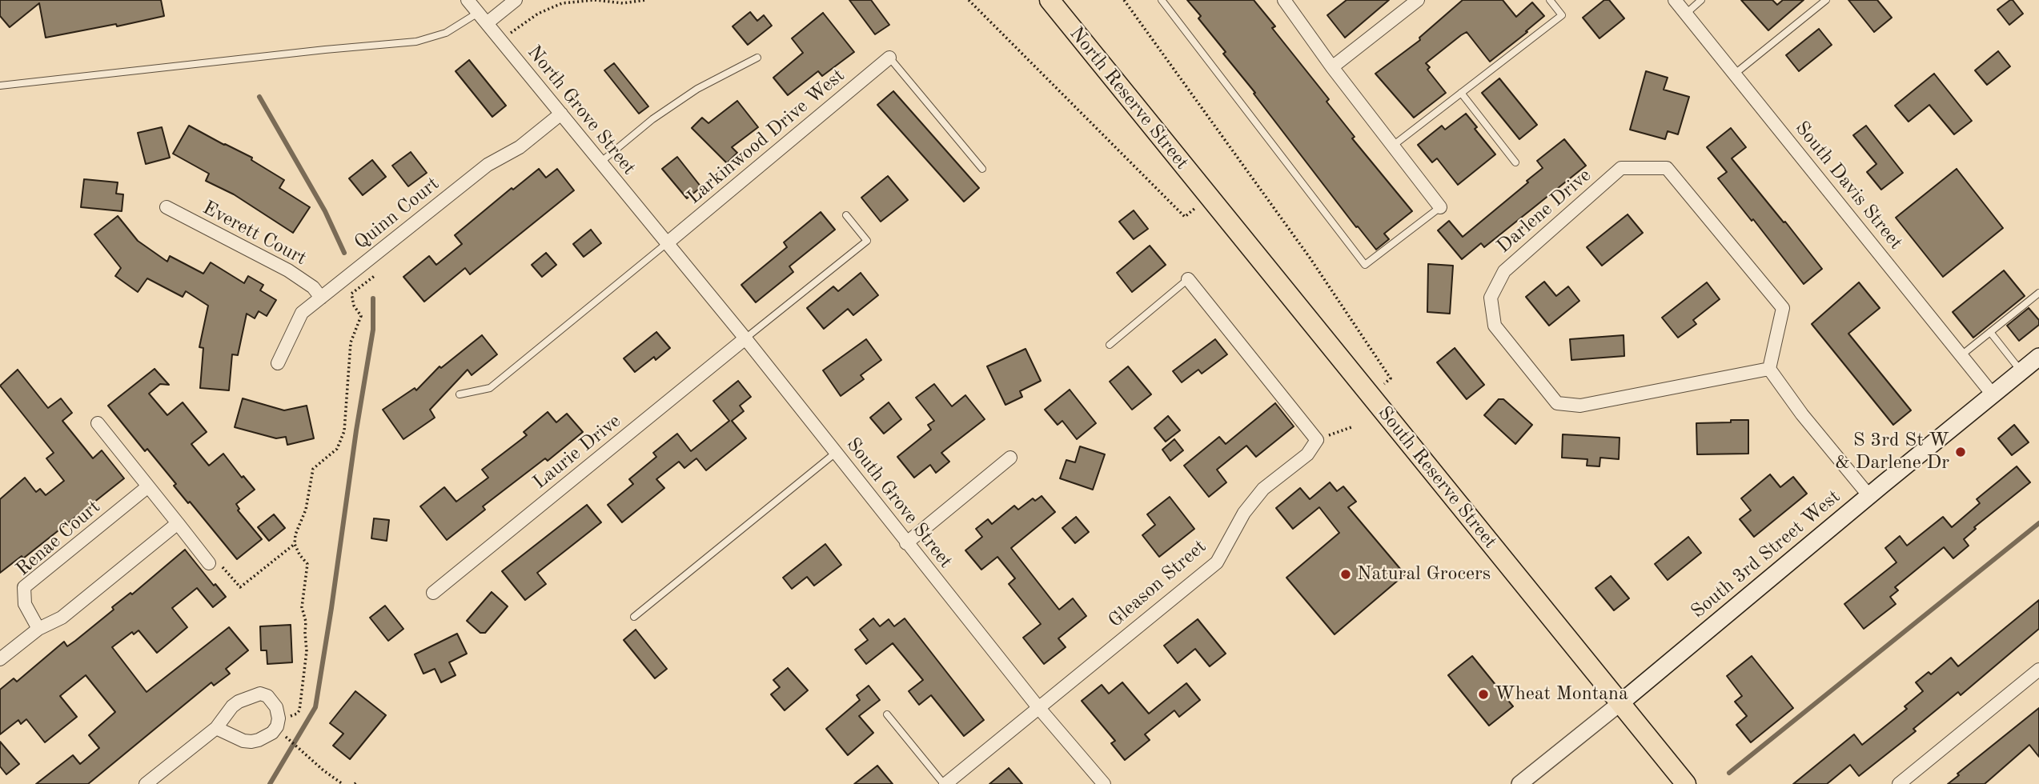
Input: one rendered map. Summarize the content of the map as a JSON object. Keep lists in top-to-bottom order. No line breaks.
{"streets":{"highway":["North Reserve Street","South Reserve Street"],"main road":["South 3rd Street West"],"street":["North Grove Street","Larkinwood Drive West","South Davis Street","Darlene Drive","Quinn Court","Everett Court","Laurie Drive","South Grove Street","Renae Court","Gleason Street"]},"crossings":[["North Reserve Street","South Reserve Street"],["North Grove Street","Larkinwood Drive West"],["North Grove Street","Quinn Court"],["North Grove Street","South Grove Street"],["Larkinwood Drive West","South Grove Street"],["South Davis Street","South 3rd Street West"],["Quinn Court","Everett Court"],["Laurie Drive","South Grove Street"],["South Reserve Street","South 3rd Street West"],["South Grove Street","Gleason Street"]],"places":["S 3rd St W & Darlene Dr","Natural Grocers","Wheat Montana"]}
